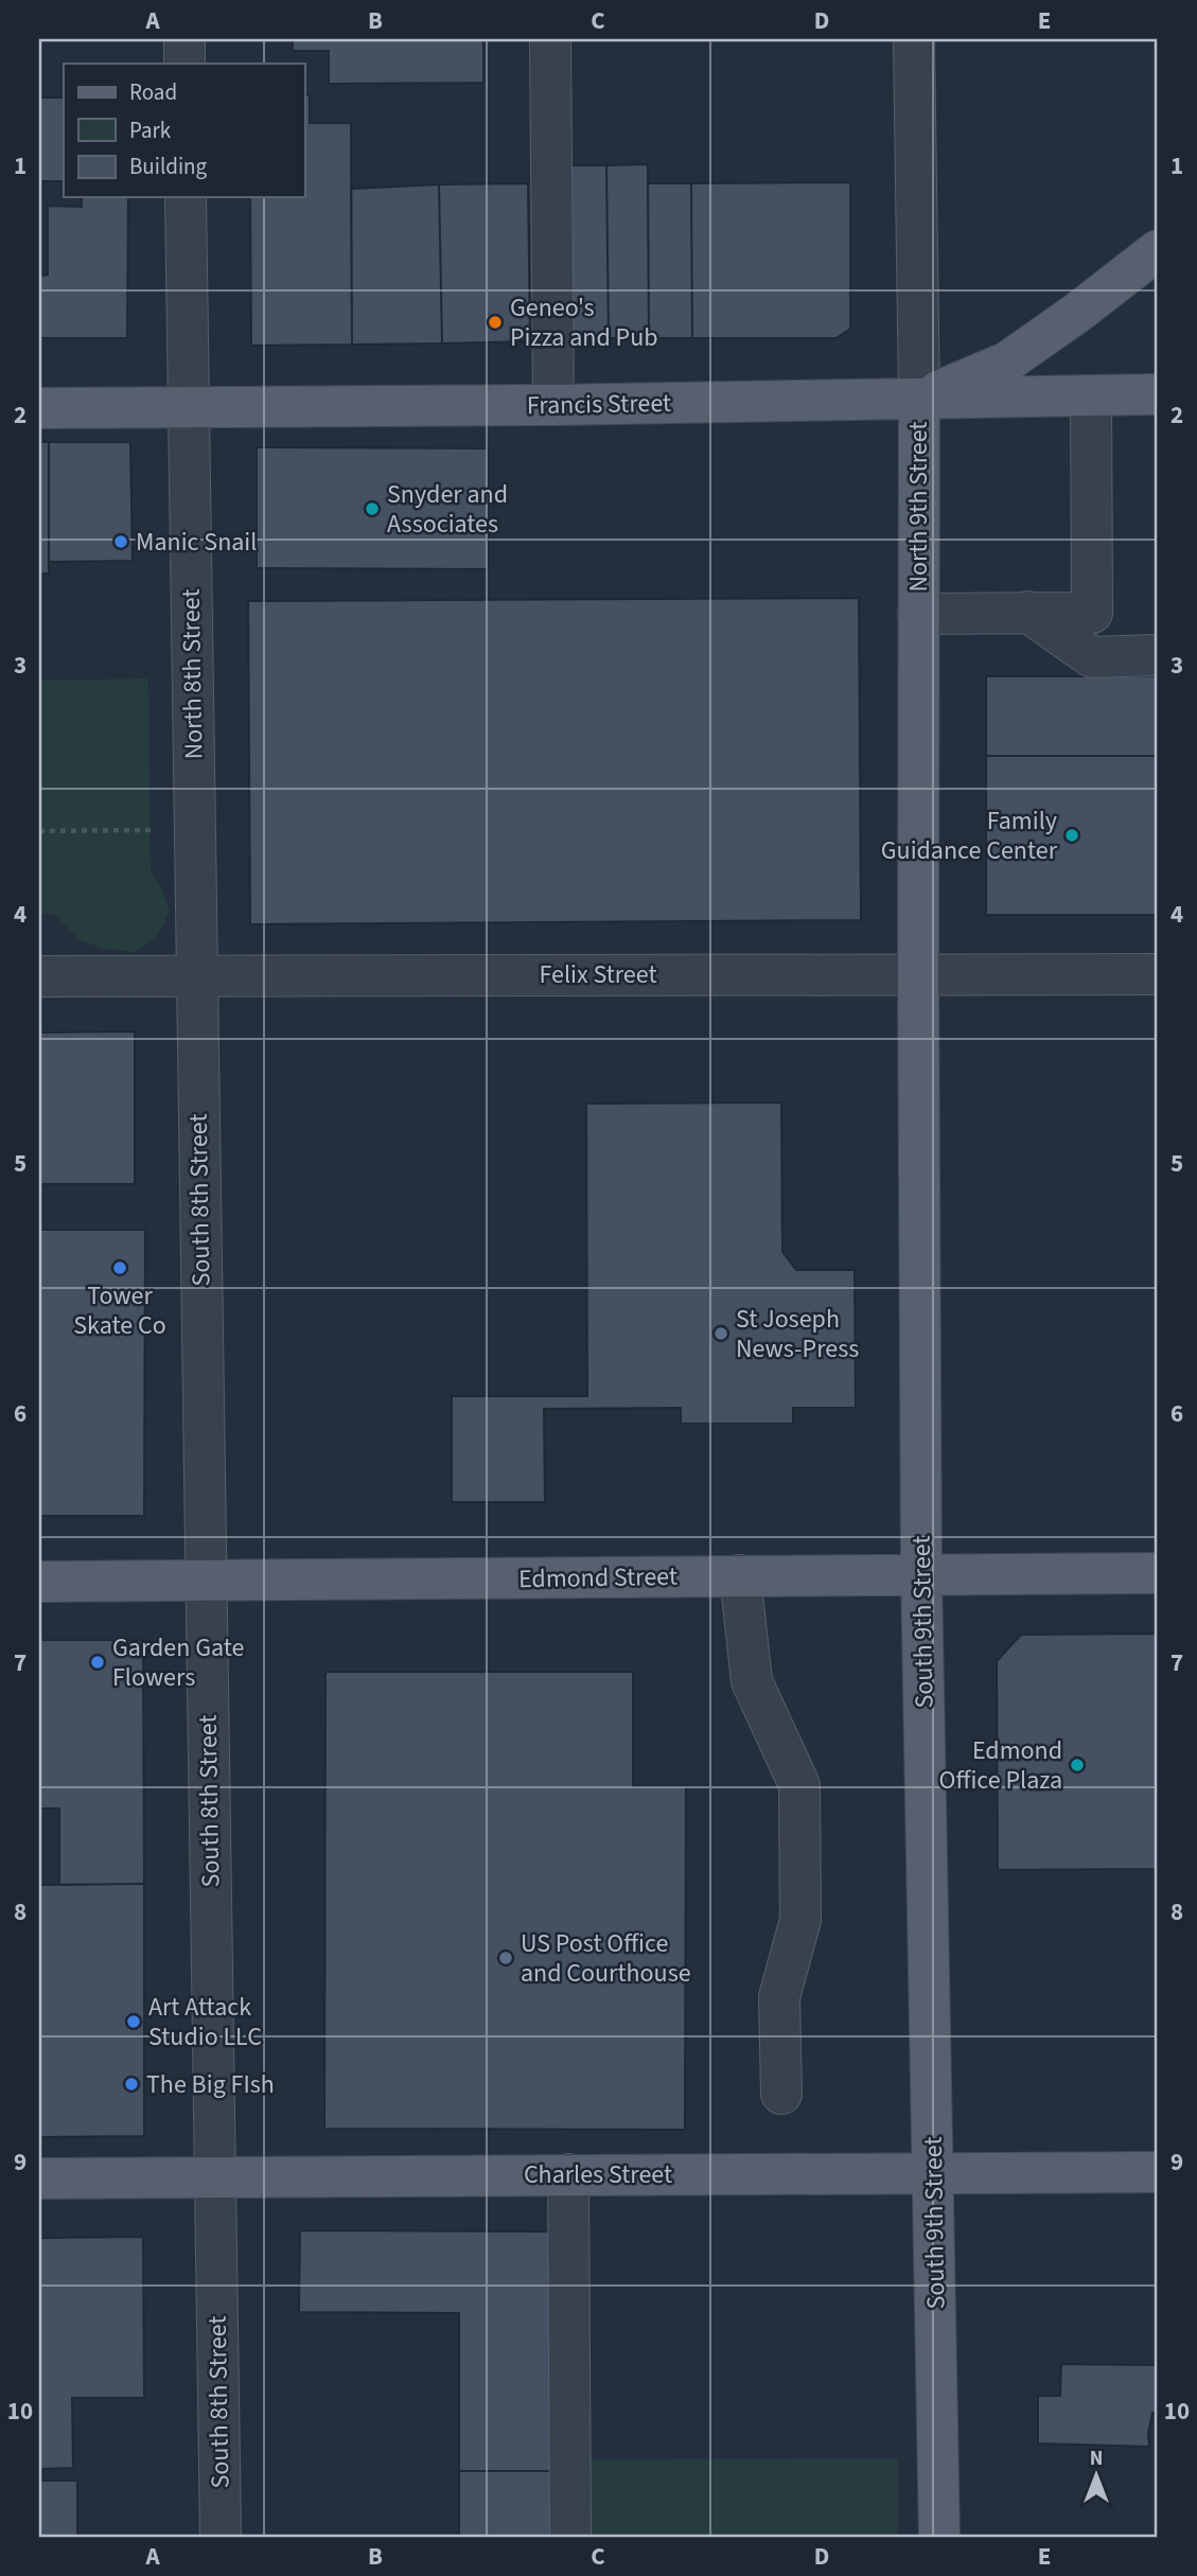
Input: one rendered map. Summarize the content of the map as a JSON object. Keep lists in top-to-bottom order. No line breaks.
{"streets":{"main road":["Francis Street","North 9th Street","Edmond Street","South 9th Street","Charles Street"],"street":["North 8th Street","Felix Street","South 8th Street"]},"crossings":[["Francis Street","North 9th Street"],["Francis Street","North 8th Street"],["North 9th Street","Felix Street"],["North 9th Street","South 9th Street"],["North 8th Street","Felix Street"],["North 8th Street","South 8th Street"],["Felix Street","South 8th Street"],["Felix Street","South 9th Street"],["South 8th Street","Edmond Street"],["South 8th Street","Charles Street"],["Edmond Street","South 9th Street"],["South 9th Street","Charles Street"]],"places":["Geneo's Pizza and Pub","Snyder and Associates","Manic Snail","Family Guidance Center","Tower Skate Co","St Joseph News-Press","Garden Gate Flowers","Edmond Office Plaza","US Post Office and Courthouse","Art Attack Studio LLC","The Big FIsh"],"legend":["Road","Park","Building"],"north":"top","grid":{"columns":["A","B","C","D","E"],"rows":["1","2","3","4","5","6","7","8","9","10"]}}
